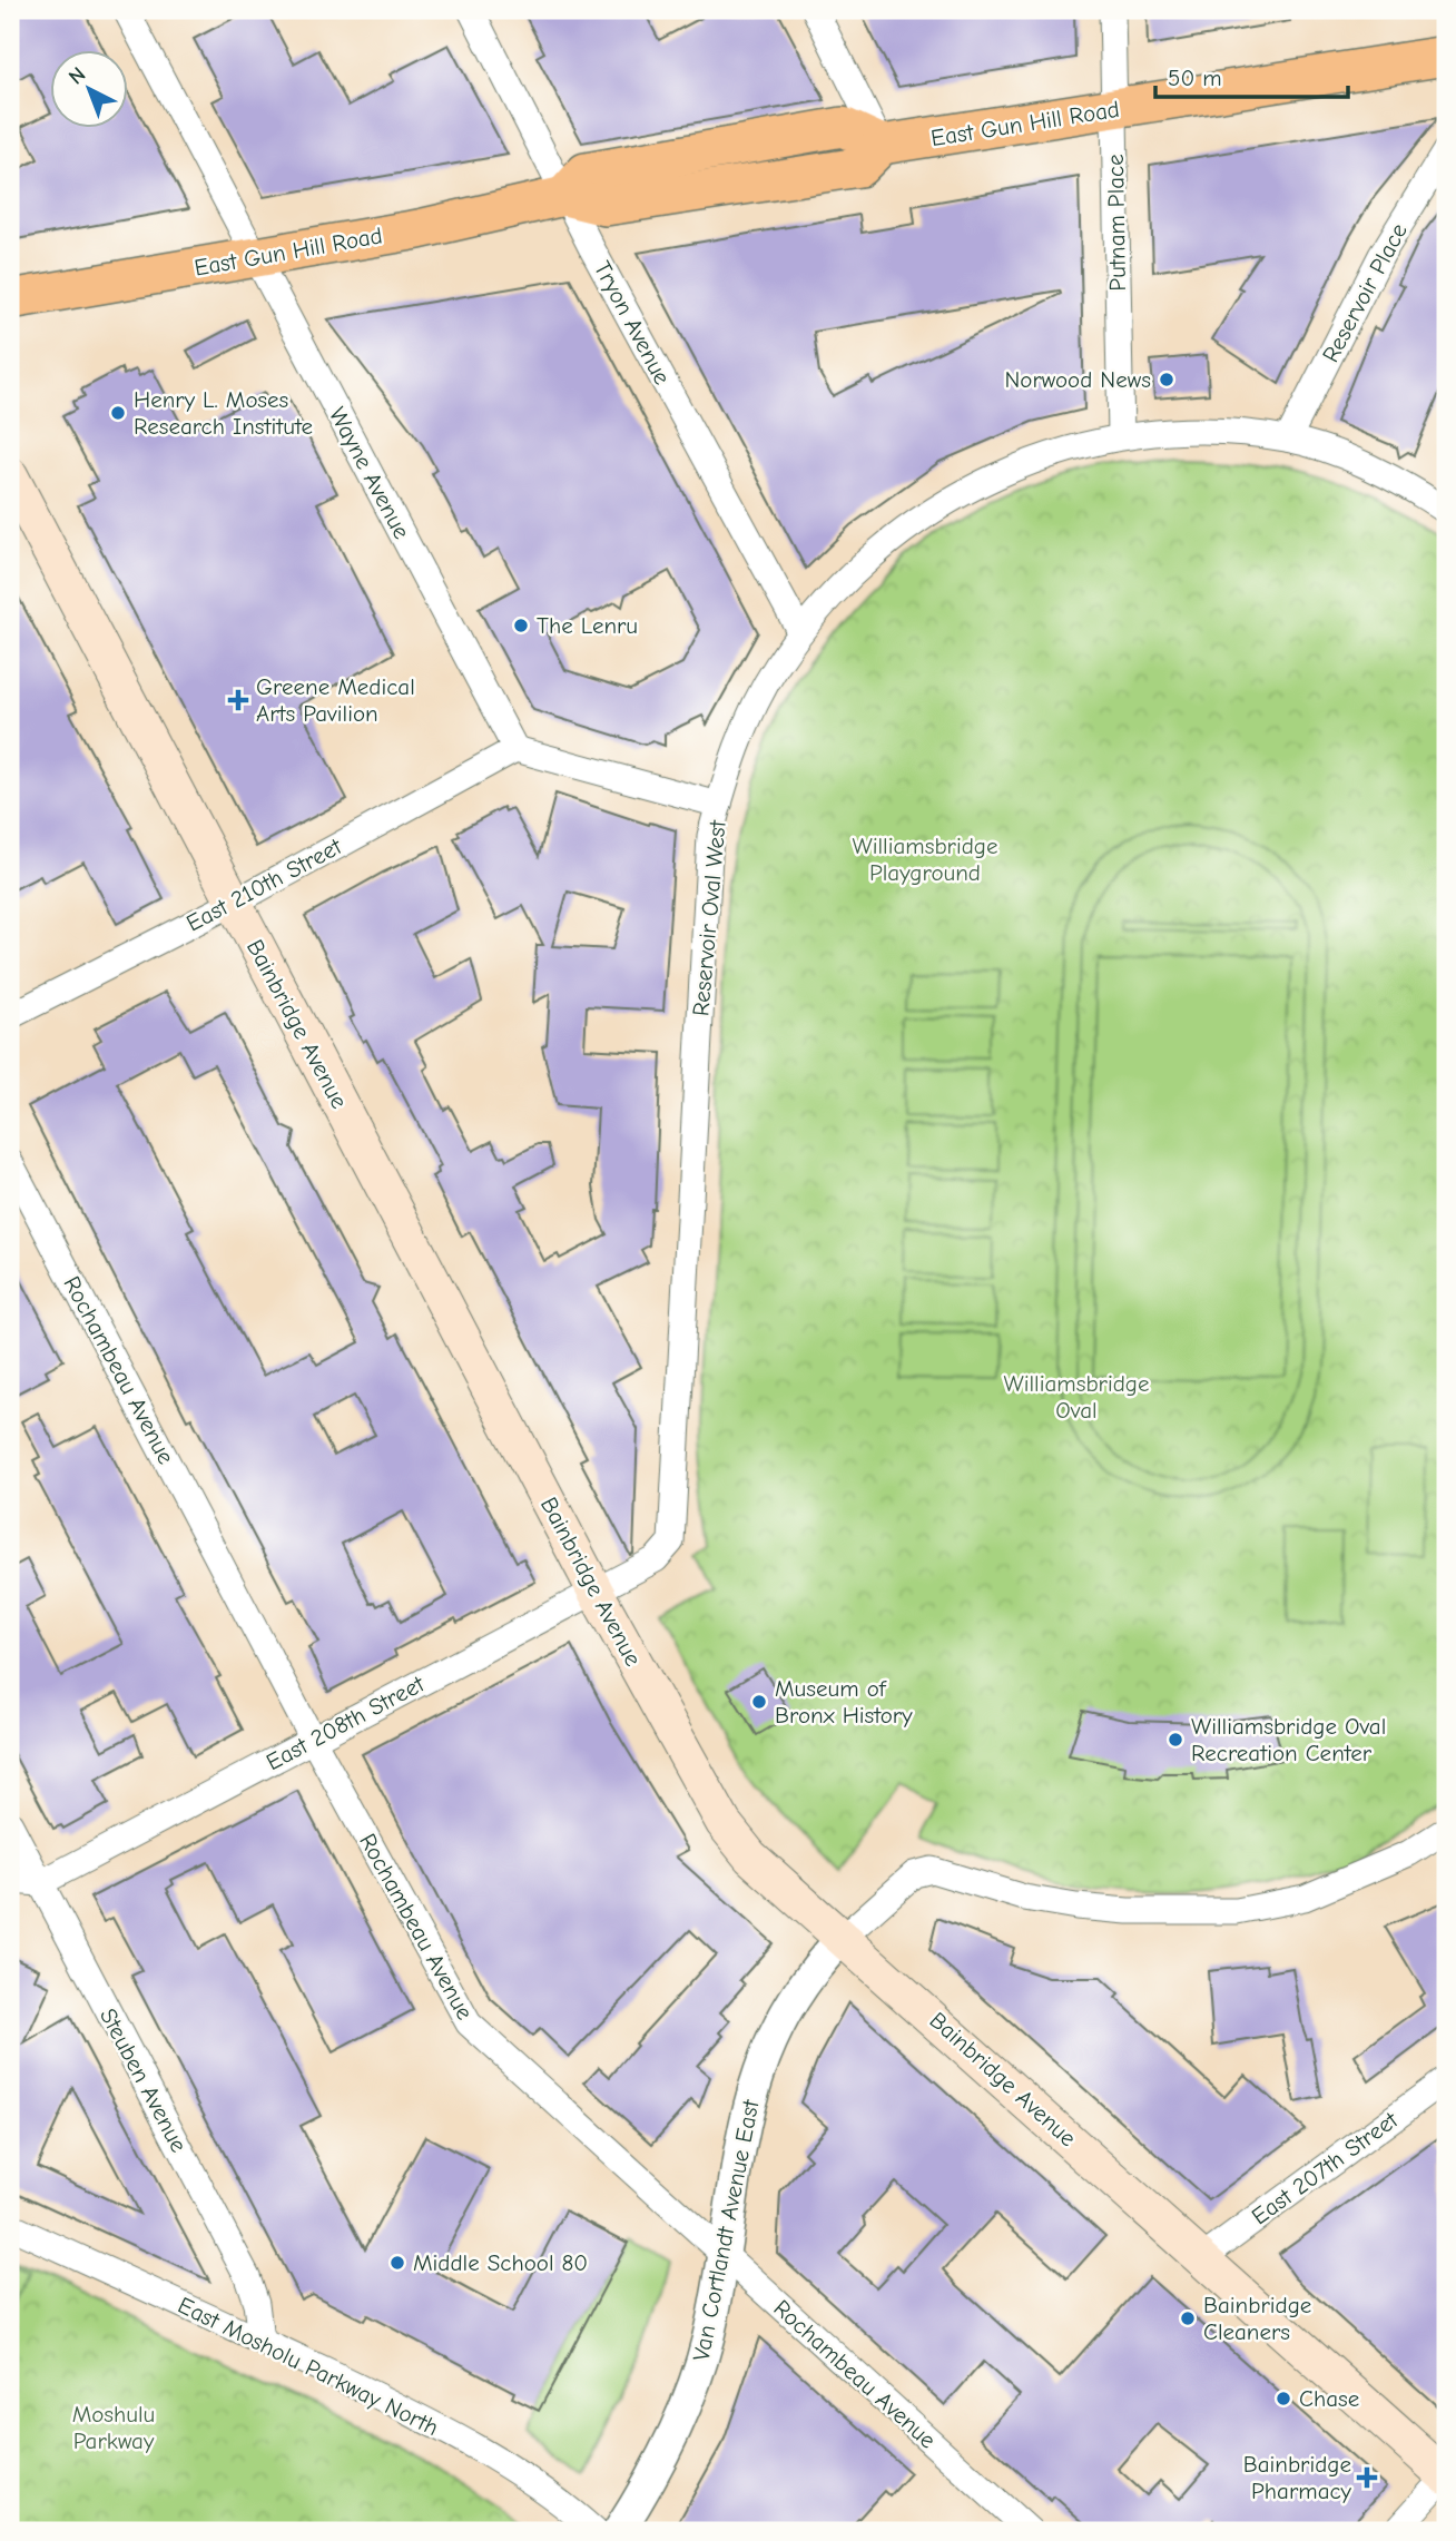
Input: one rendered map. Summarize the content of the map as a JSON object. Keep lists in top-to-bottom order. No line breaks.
{"streets":{"main road":["East Gun Hill Road","Bainbridge Avenue"],"street":["Putnam Place","Reservoir Place","Tryon Avenue","Wayne Avenue","East 210th Street","Reservoir Oval West","Rochambeau Avenue","East 208th Street","Steuben Avenue","East 207th Street","Van Cortlandt Avenue East","East Mosholu Parkway North"]},"crossings":[["East Gun Hill Road","Putnam Place"],["East Gun Hill Road","Tryon Avenue"],["East Gun Hill Road","Wayne Avenue"],["Putnam Place","Reservoir Oval West"],["Reservoir Place","Reservoir Oval West"],["Tryon Avenue","Reservoir Oval West"],["Wayne Avenue","East 210th Street"],["East 210th Street","Bainbridge Avenue"],["Reservoir Oval West","East 208th Street"],["Bainbridge Avenue","East 208th Street"],["Bainbridge Avenue","East 207th Street"],["Bainbridge Avenue","Van Cortlandt Avenue East"],["Rochambeau Avenue","East 208th Street"],["Rochambeau Avenue","Van Cortlandt Avenue East"],["East 208th Street","Steuben Avenue"],["Steuben Avenue","East Mosholu Parkway North"]],"parks":["Williamsbridge Playground","Williamsbridge Oval","Moshulu Parkway"],"places":{"other":["Norwood News","Henry L. Moses Research Institute","The Lenru","Museum of Bronx History","Williamsbridge Oval Recreation Center","Middle School 80","Bainbridge Cleaners","Chase"],"health":["Greene Medical Arts Pavilion","Bainbridge Pharmacy"]},"scale_bar":"50 m","north":"top left"}
